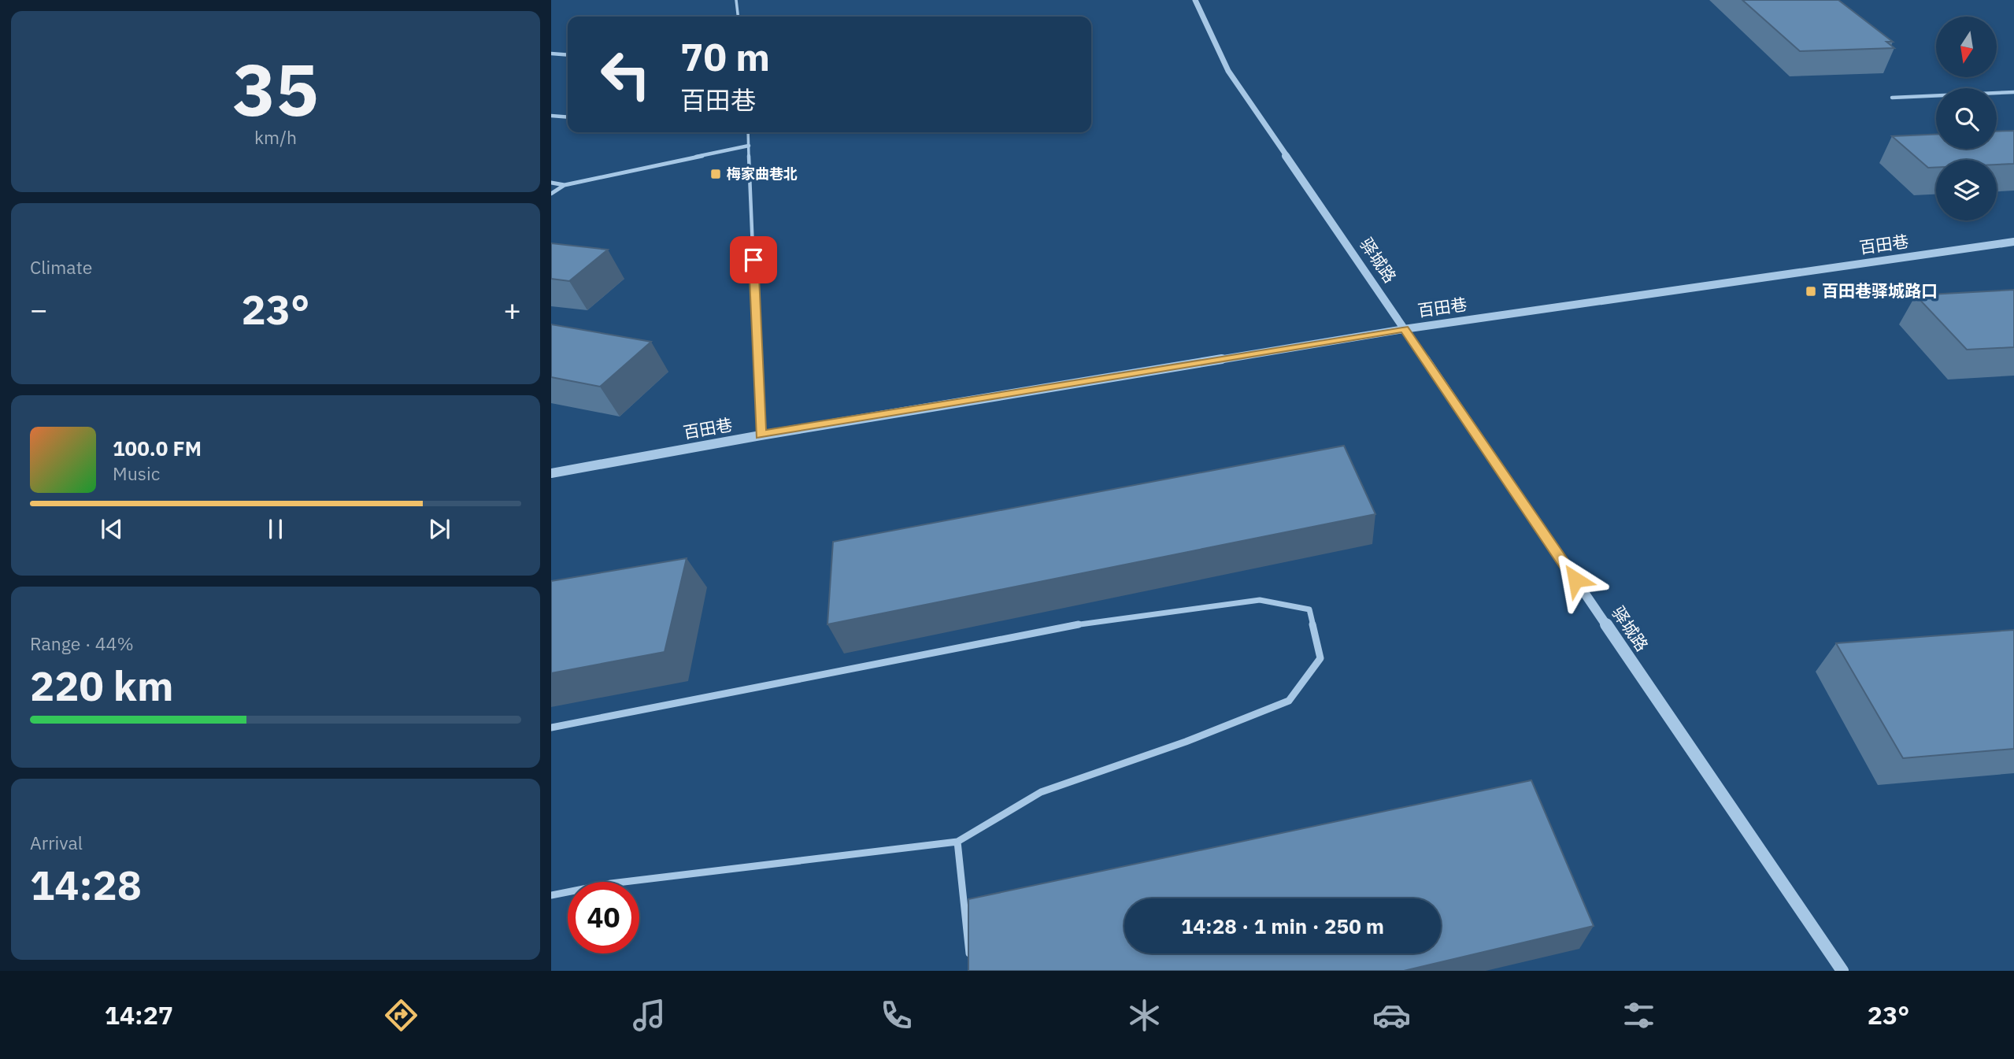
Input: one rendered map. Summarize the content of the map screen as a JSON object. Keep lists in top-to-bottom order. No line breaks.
{"streets":{"street":["百田巷","驿城路"]},"crossings":[["百田巷","驿城路"]],"places":{"transit":["梅家曲巷北","百田巷驿城路口"]},"north":"bottom","page":{"tile":[["35","km/h"],"Climate",["Range · 44%","220 km"],["Arrival","14:28"]],"turn":["70 m","百田巷"],"heat":["−","23°","+"],"song":["100.0 FM","Music"],"limit":"40","trip":"14:28 · 1 min · 250 m","tabs":["14:27","23°"]}}
